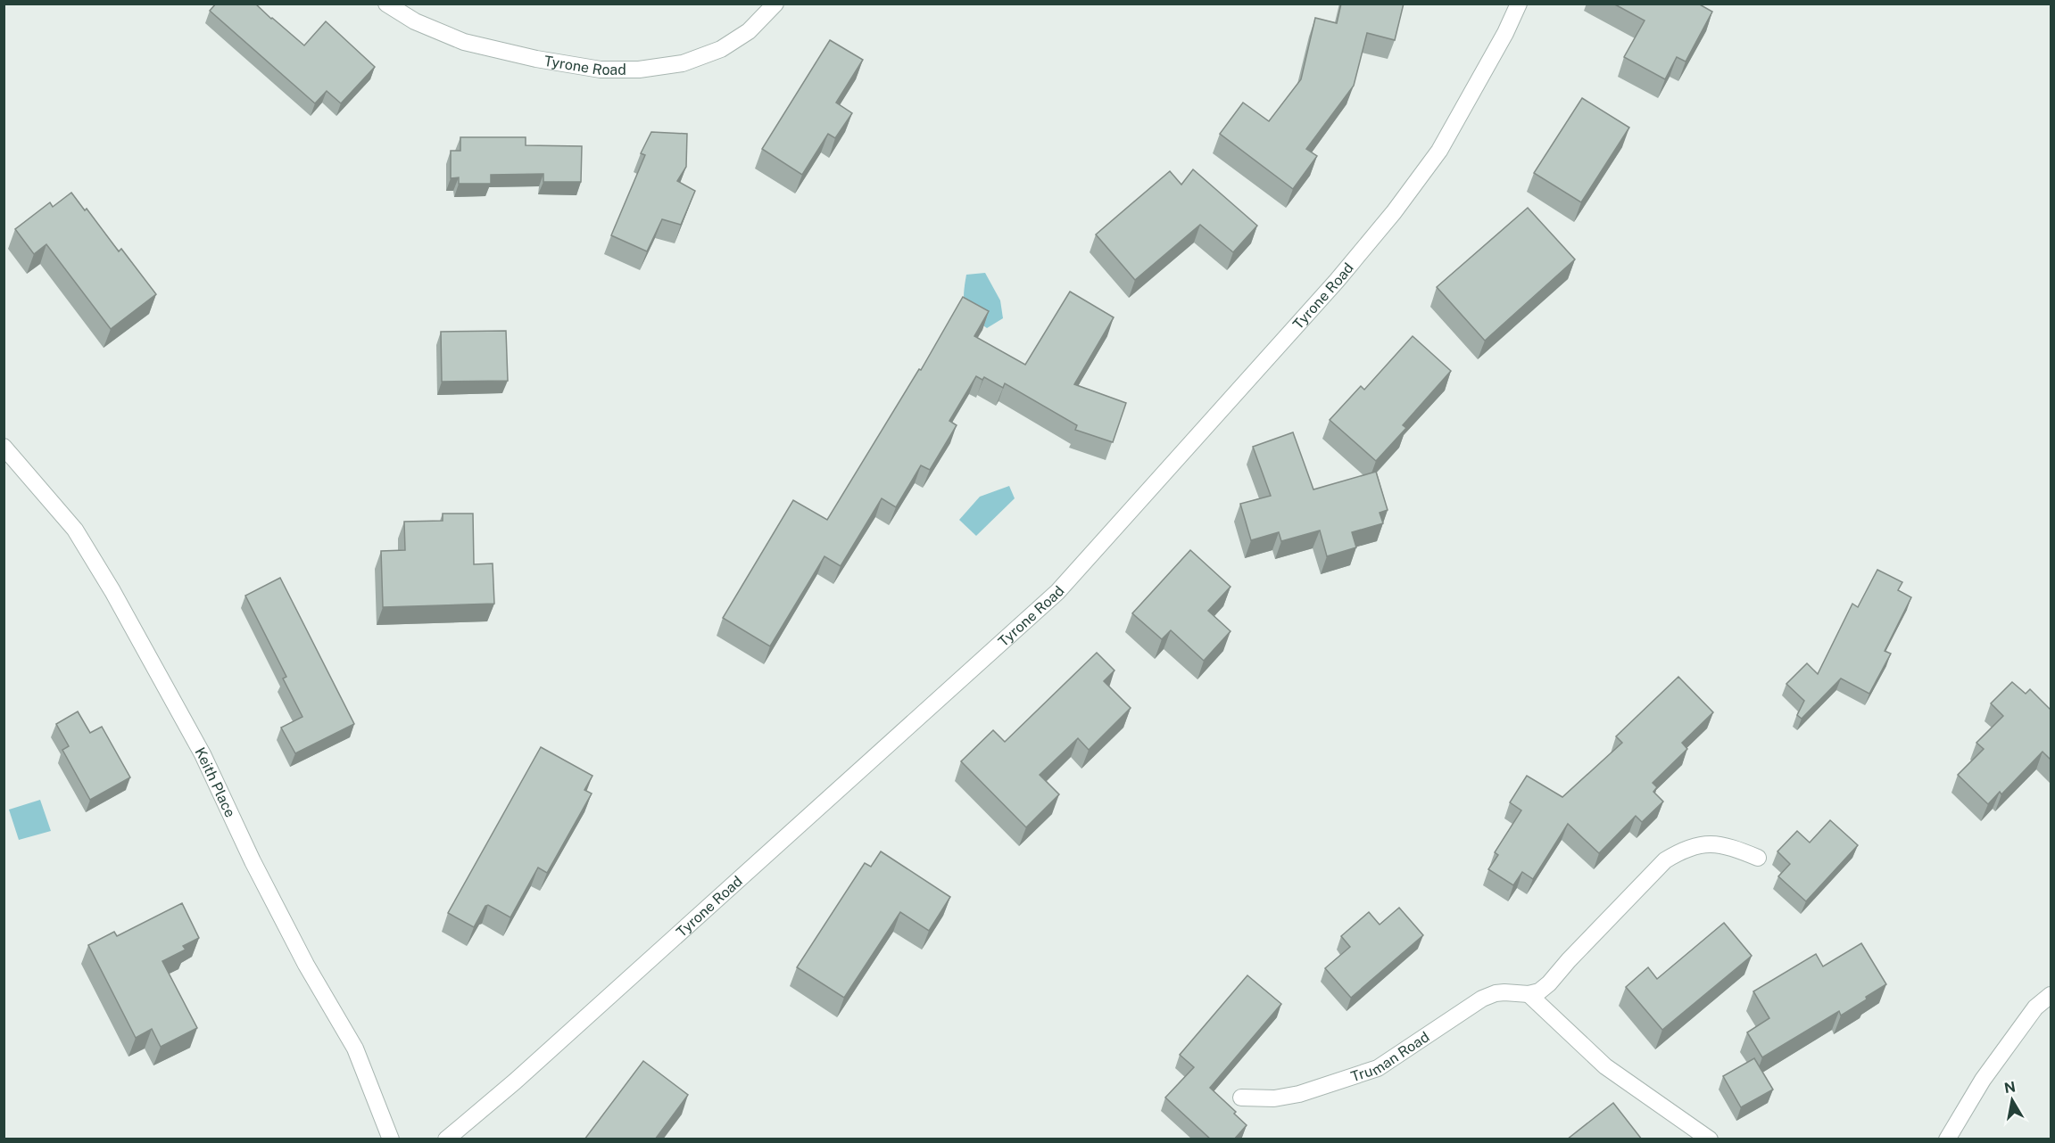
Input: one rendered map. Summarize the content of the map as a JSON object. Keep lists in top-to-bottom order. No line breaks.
{"streets":{"street":["Tyrone Road","Keith Place","Truman Road"]},"north":"top"}
